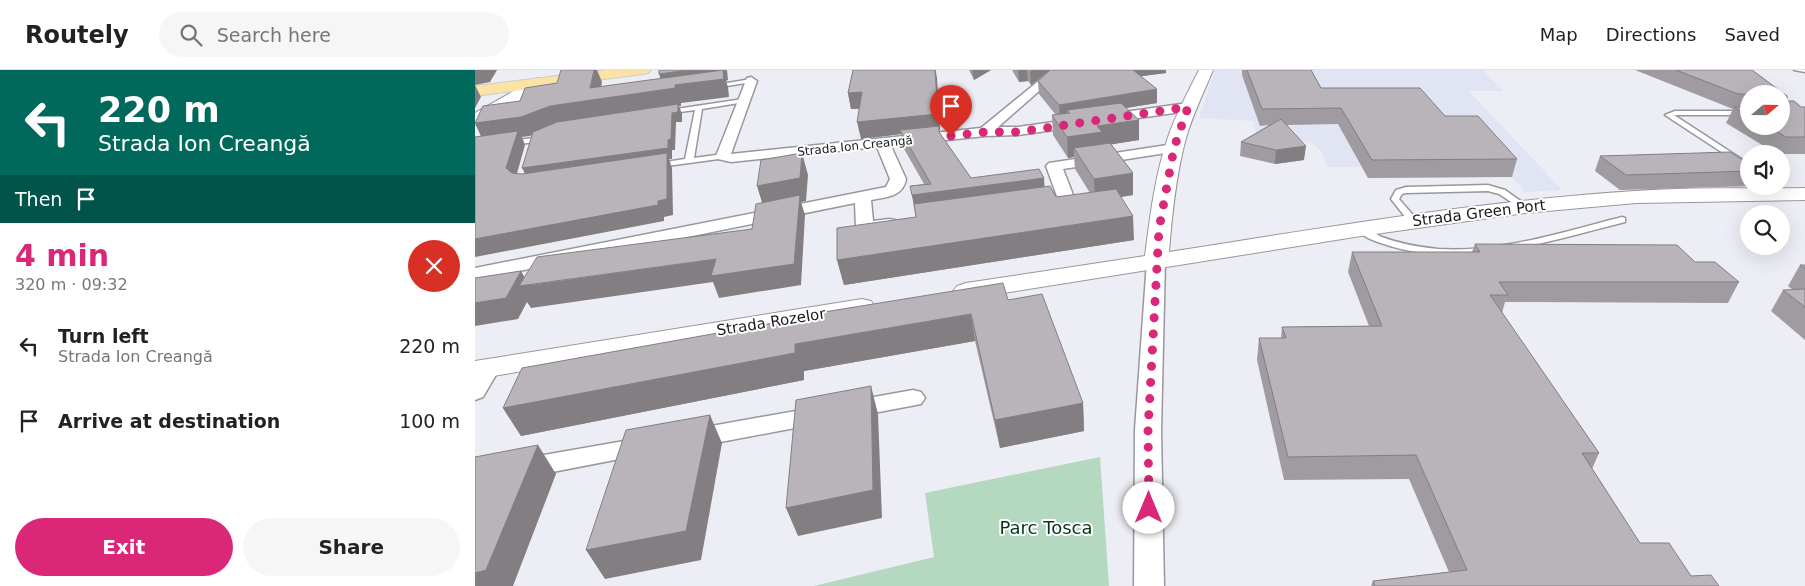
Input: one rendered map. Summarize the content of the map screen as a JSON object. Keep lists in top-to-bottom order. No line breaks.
{"streets":{"street":["Strada Ion Creangă","Strada Green Port","Strada Rozelor"]},"parks":["Parc Tosca"],"north":"right","page":{"header":"Routely","search":"Search here","nav":["Map","Directions","Saved"],"turn":["220 m","Strada Ion Creangă"],"then":"Then","heading":["4 min","320 m · 09:32"],"list":[{"name":"Turn left","note":"Strada Ion Creangă","value":"220 m"},{"name":"Arrive at destination","value":"100 m"}],"buttons":["Exit","Share"]}}
